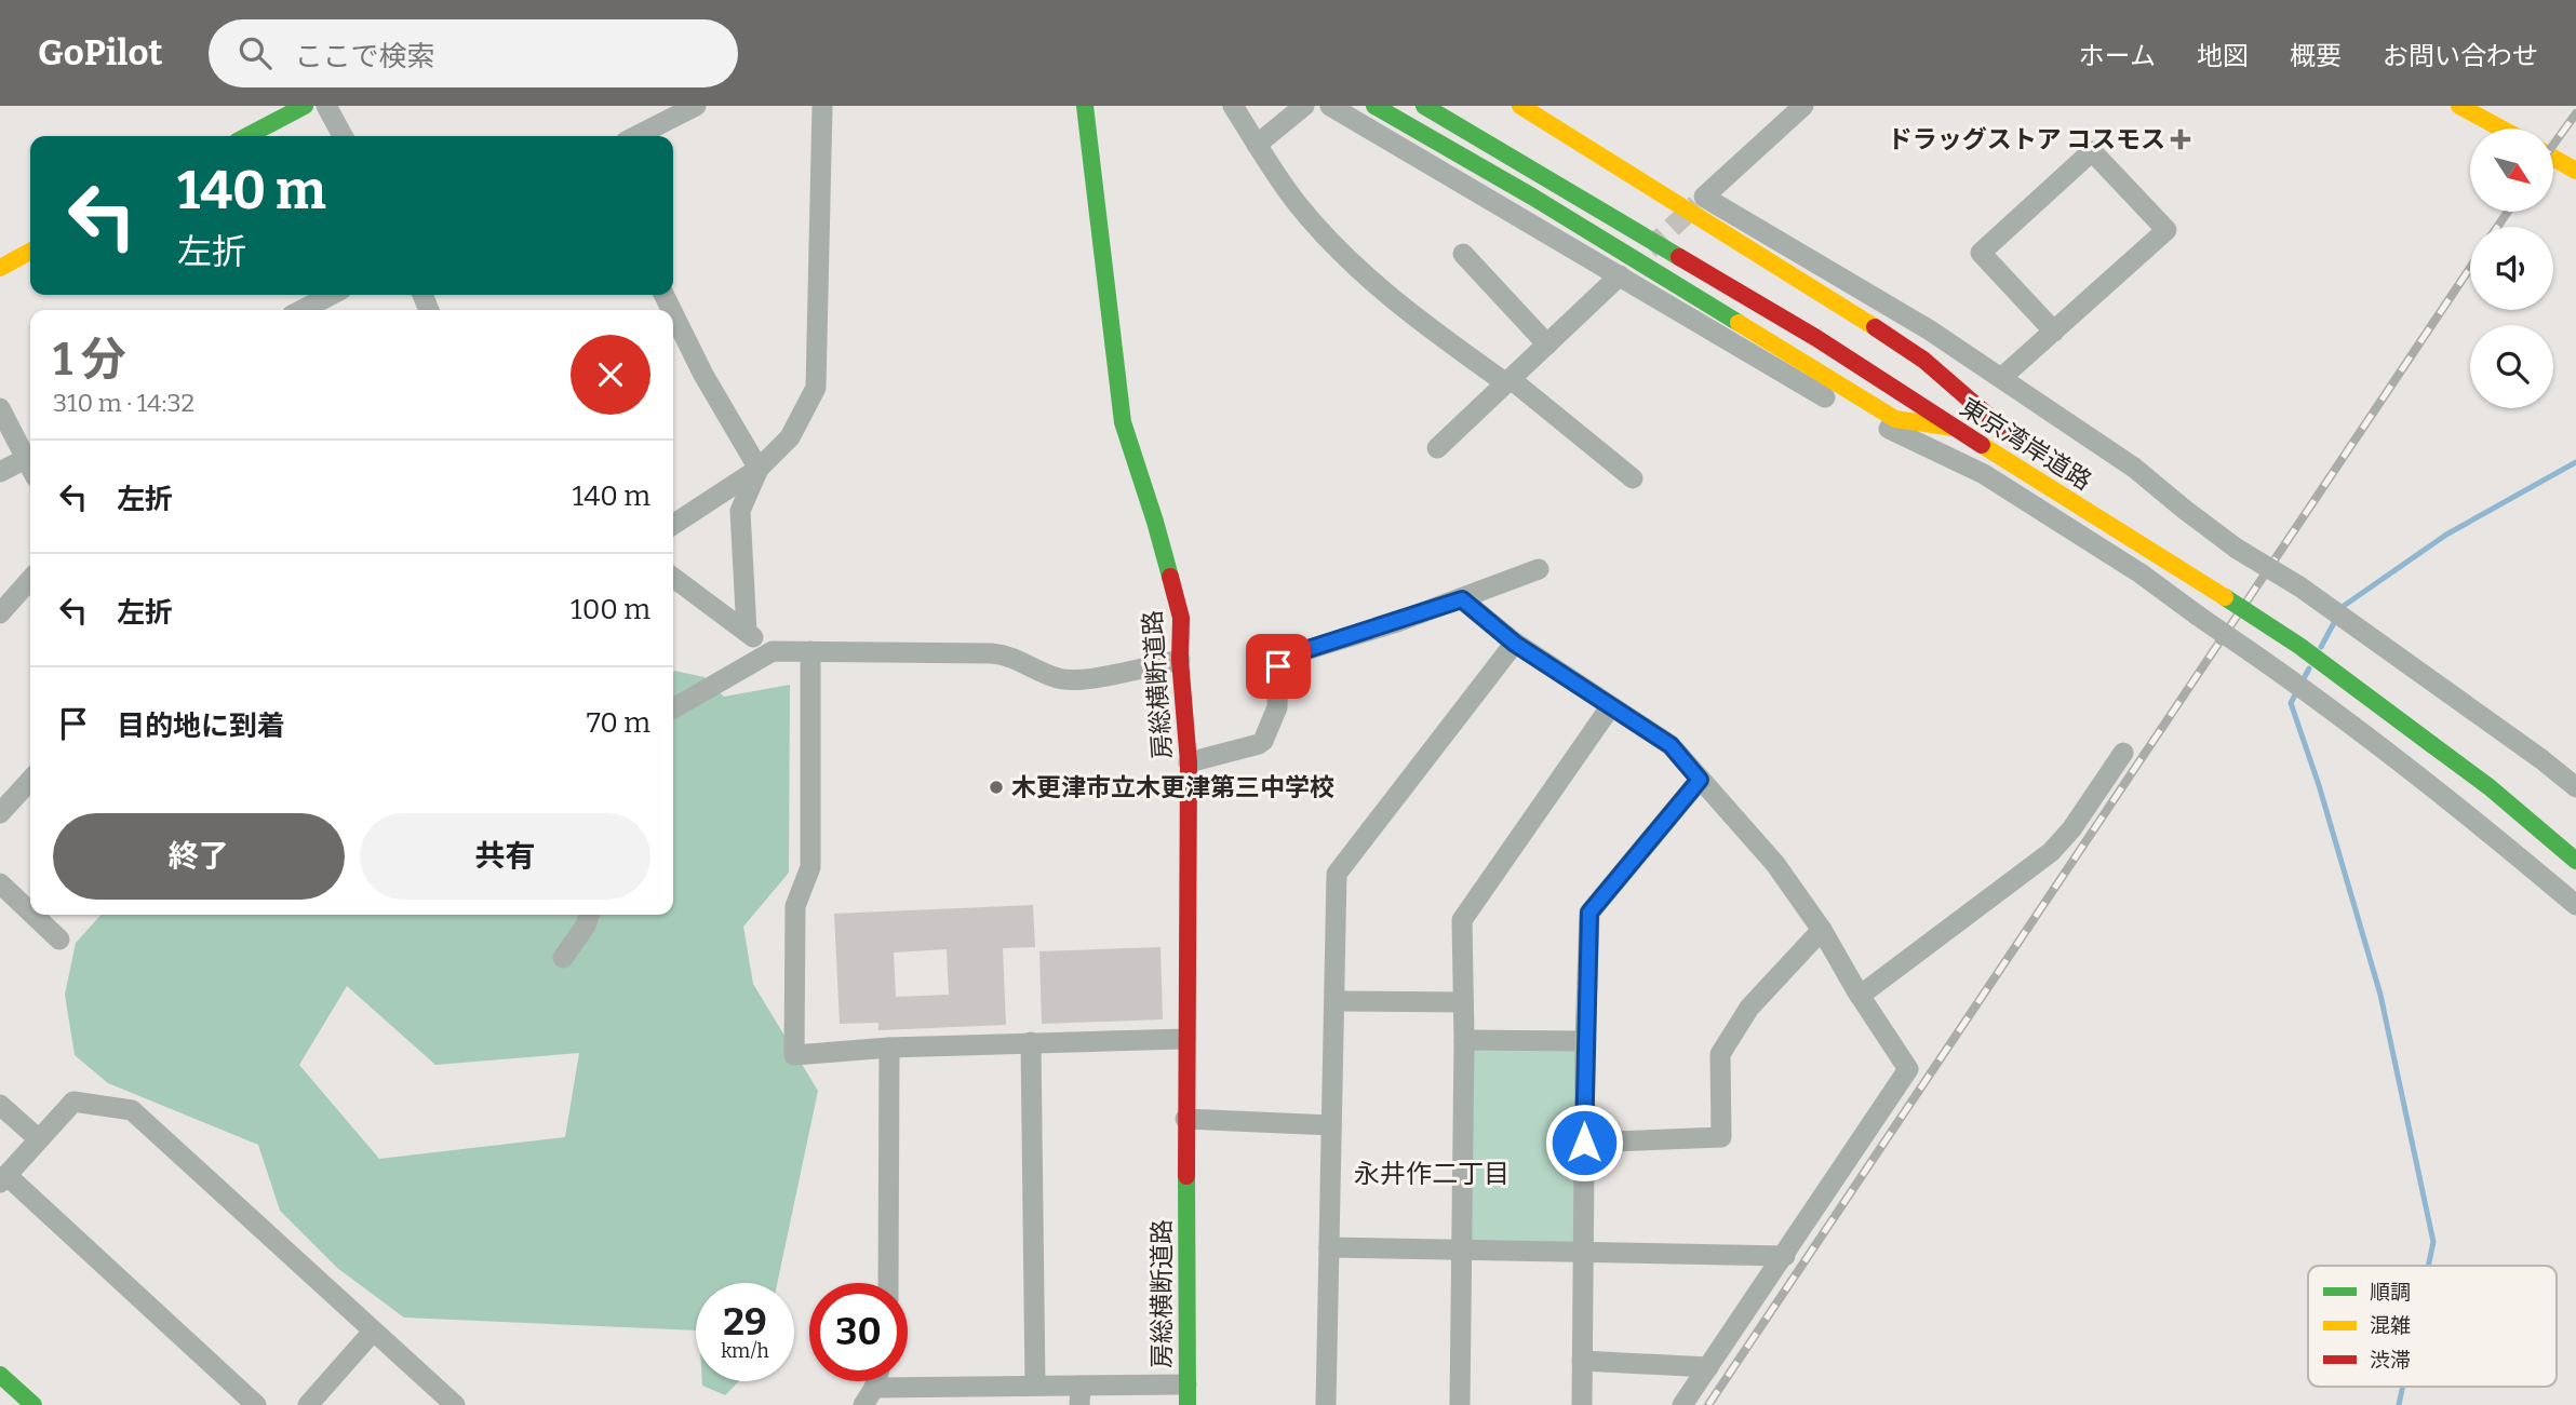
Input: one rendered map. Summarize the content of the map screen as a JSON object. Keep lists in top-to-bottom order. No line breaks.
{"streets":{"main road":["東京湾岸道路","房総横断道路"]},"districts":["永井作二丁目"],"places":{"health":["ドラッグストア コスモス"],"other":["木更津市立木更津第三中学校"]},"legend":["順調","混雑","渋滞"],"north":"bottom right","page":{"header":"GoPilot","search":"ここで検索","nav":["ホーム","地図","概要","お問い合わせ"],"turn":["140 m","左折"],"heading":["1 分","310 m · 14:32"],"list":[{"name":"左折","value":"140 m"},{"name":"左折","value":"100 m"},{"name":"目的地に到着","value":"70 m"}],"buttons":["終了","共有"],"speed":"29 km/h","limit":"30"}}
